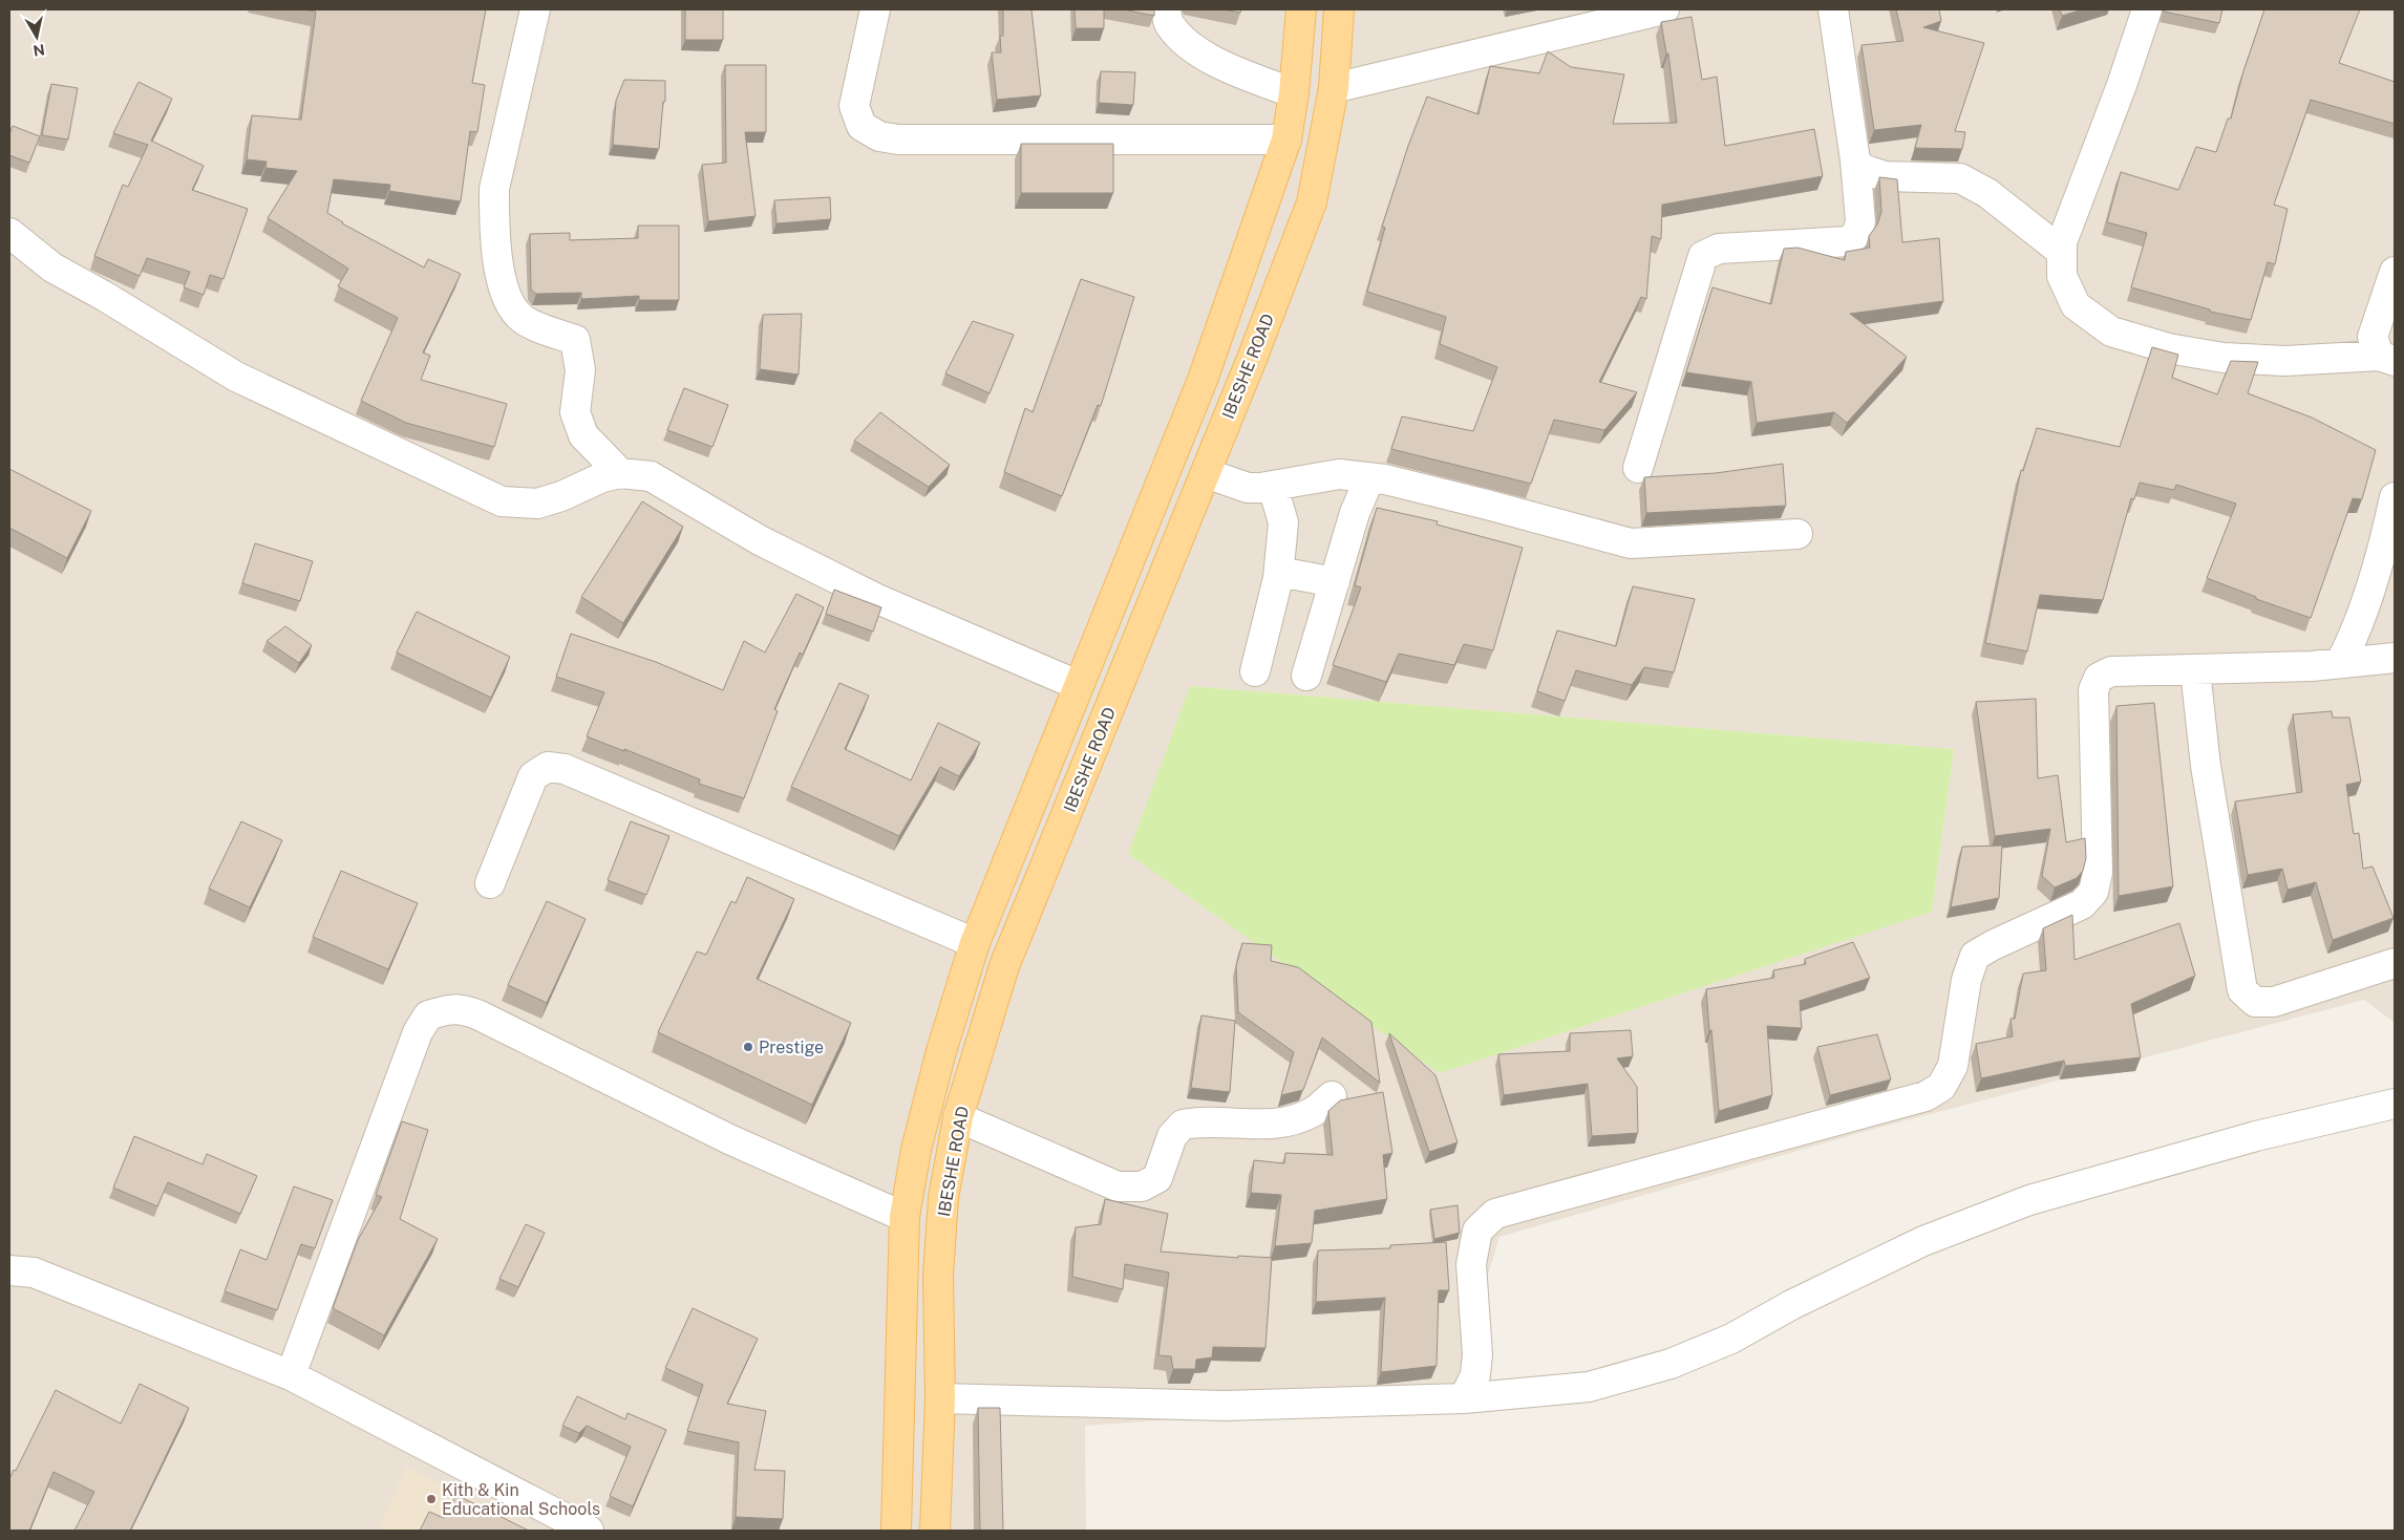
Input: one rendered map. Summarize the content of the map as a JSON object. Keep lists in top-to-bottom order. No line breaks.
{"streets":{"main road":["IBESHE ROAD"]},"places":["Prestige","Kith & Kin Educational Schools"],"north":"bottom"}
